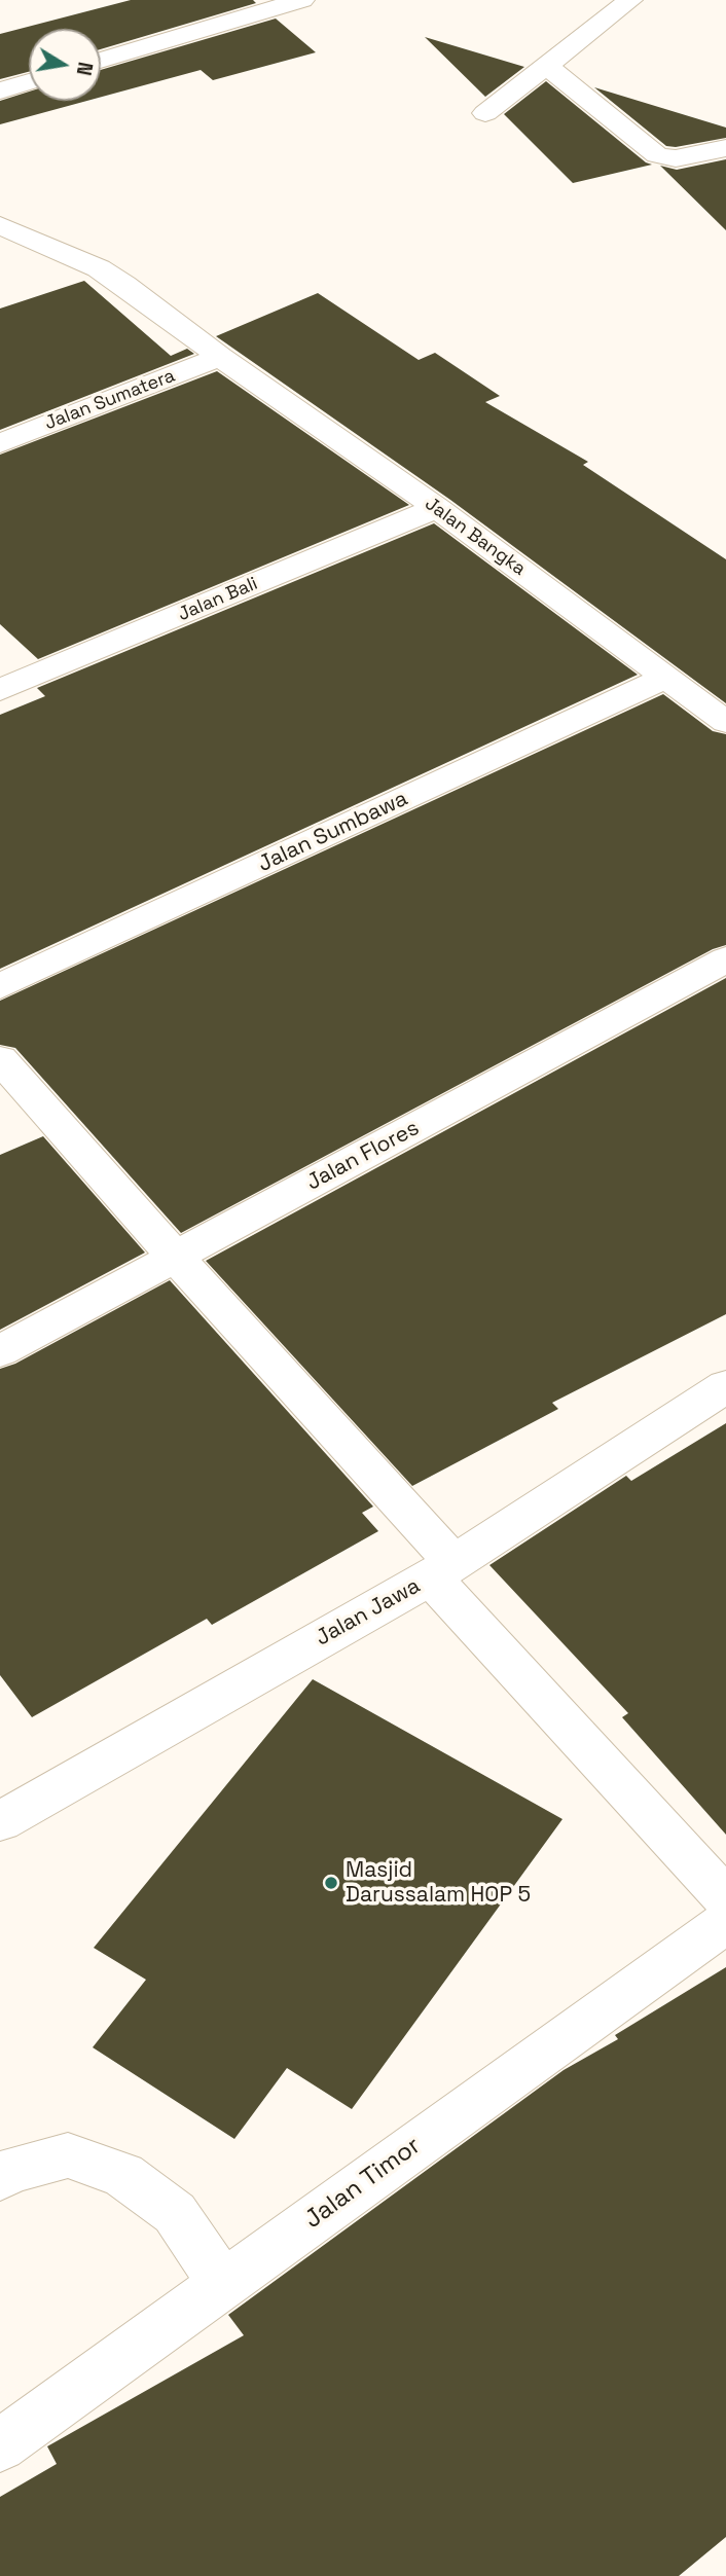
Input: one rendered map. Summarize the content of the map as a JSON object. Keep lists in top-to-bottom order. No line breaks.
{"streets":{"street":["Jalan Sumatera","Jalan Bangka","Jalan Bali","Jalan Sumbawa","Jalan Flores","Jalan Jawa","Jalan Timor"]},"crossings":[["Jalan Sumatera","Jalan Bangka"],["Jalan Bangka","Jalan Bali"],["Jalan Bangka","Jalan Sumbawa"]],"places":["Masjid Darussalam HOP 5"],"north":"right"}
